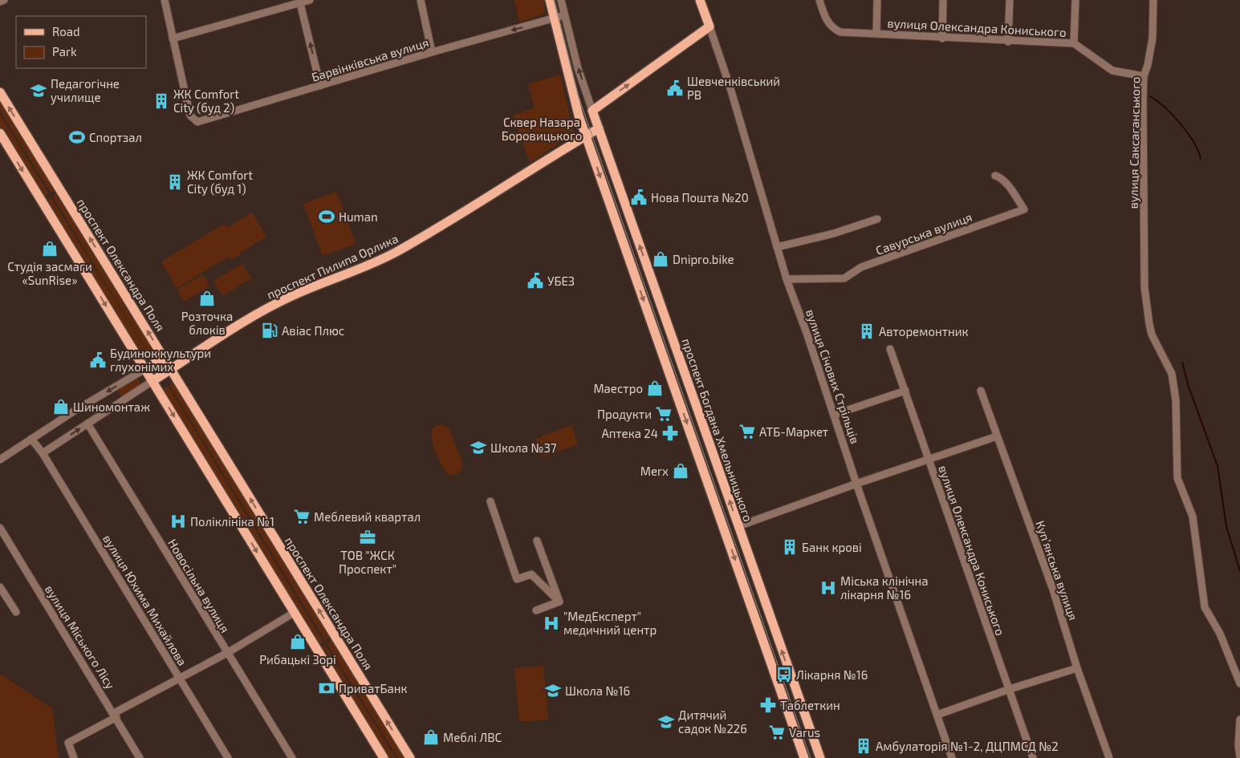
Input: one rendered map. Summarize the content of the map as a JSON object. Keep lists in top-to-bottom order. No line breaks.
{"streets":{"main road":["проспект Олександра Поля","проспект Пилипа Орлика","вулиця Січових Стрільців","проспект Богдана Хмельницького"],"street":["вулиця Олександра Кониського","Барвінківська вулиця","вулиця Саксаганського","Савурська вулиця","Купʼянська вулиця","Новосільна вулиця","вулиця Юхима Михайлова","вулиця Міського Лісу"]},"crossings":[["вулиця Олександра Кониського","вулиця Саксаганського"],["Савурська вулиця","вулиця Січових Стрільців"],["проспект Олександра Поля","проспект Пилипа Орлика"],["проспект Пилипа Орлика","проспект Богдана Хмельницького"]],"parks":["Сквер Назара Боровицького"],"places":{"public building":["Шевченківський РВ","Нова Пошта №20","УБЕЗ","Будинок культури глухонімих"],"school or university":["Педагогічне училище","Школа №37","Школа №16","Дитячий садок №226"],"building":["ЖК Comfort City (буд 2)","ЖК Comfort City (буд 1)","Авторемонтник","Банк крові","Амбулаторія №1-2, ДЦПМСД №2"],"sports":["Спортзал","Human"],"shop":["Студія засмаги «SunRise»","Dnipro.bike","Розточка блоків","Маестро","Шиномонтаж","Merx","Рибацькі Зорі","Меблі ЛВС"],"fuel station":["Авіас Плюс"],"supermarket":["Продукти","АТБ-Маркет","Меблевий квартал","Varus"],"pharmacy":["Аптека 24","Таблеткин"],"hospital":["Поліклініка №1","Міська клінічна лікарня №16","\"МедЕксперт\" медичний центр"],"office":["ТОВ \"ЖСК Проспект\""],"bus stop":["Лікарня №16"],"bank":["ПриватБанк"]},"legend":["Road","Park"]}
